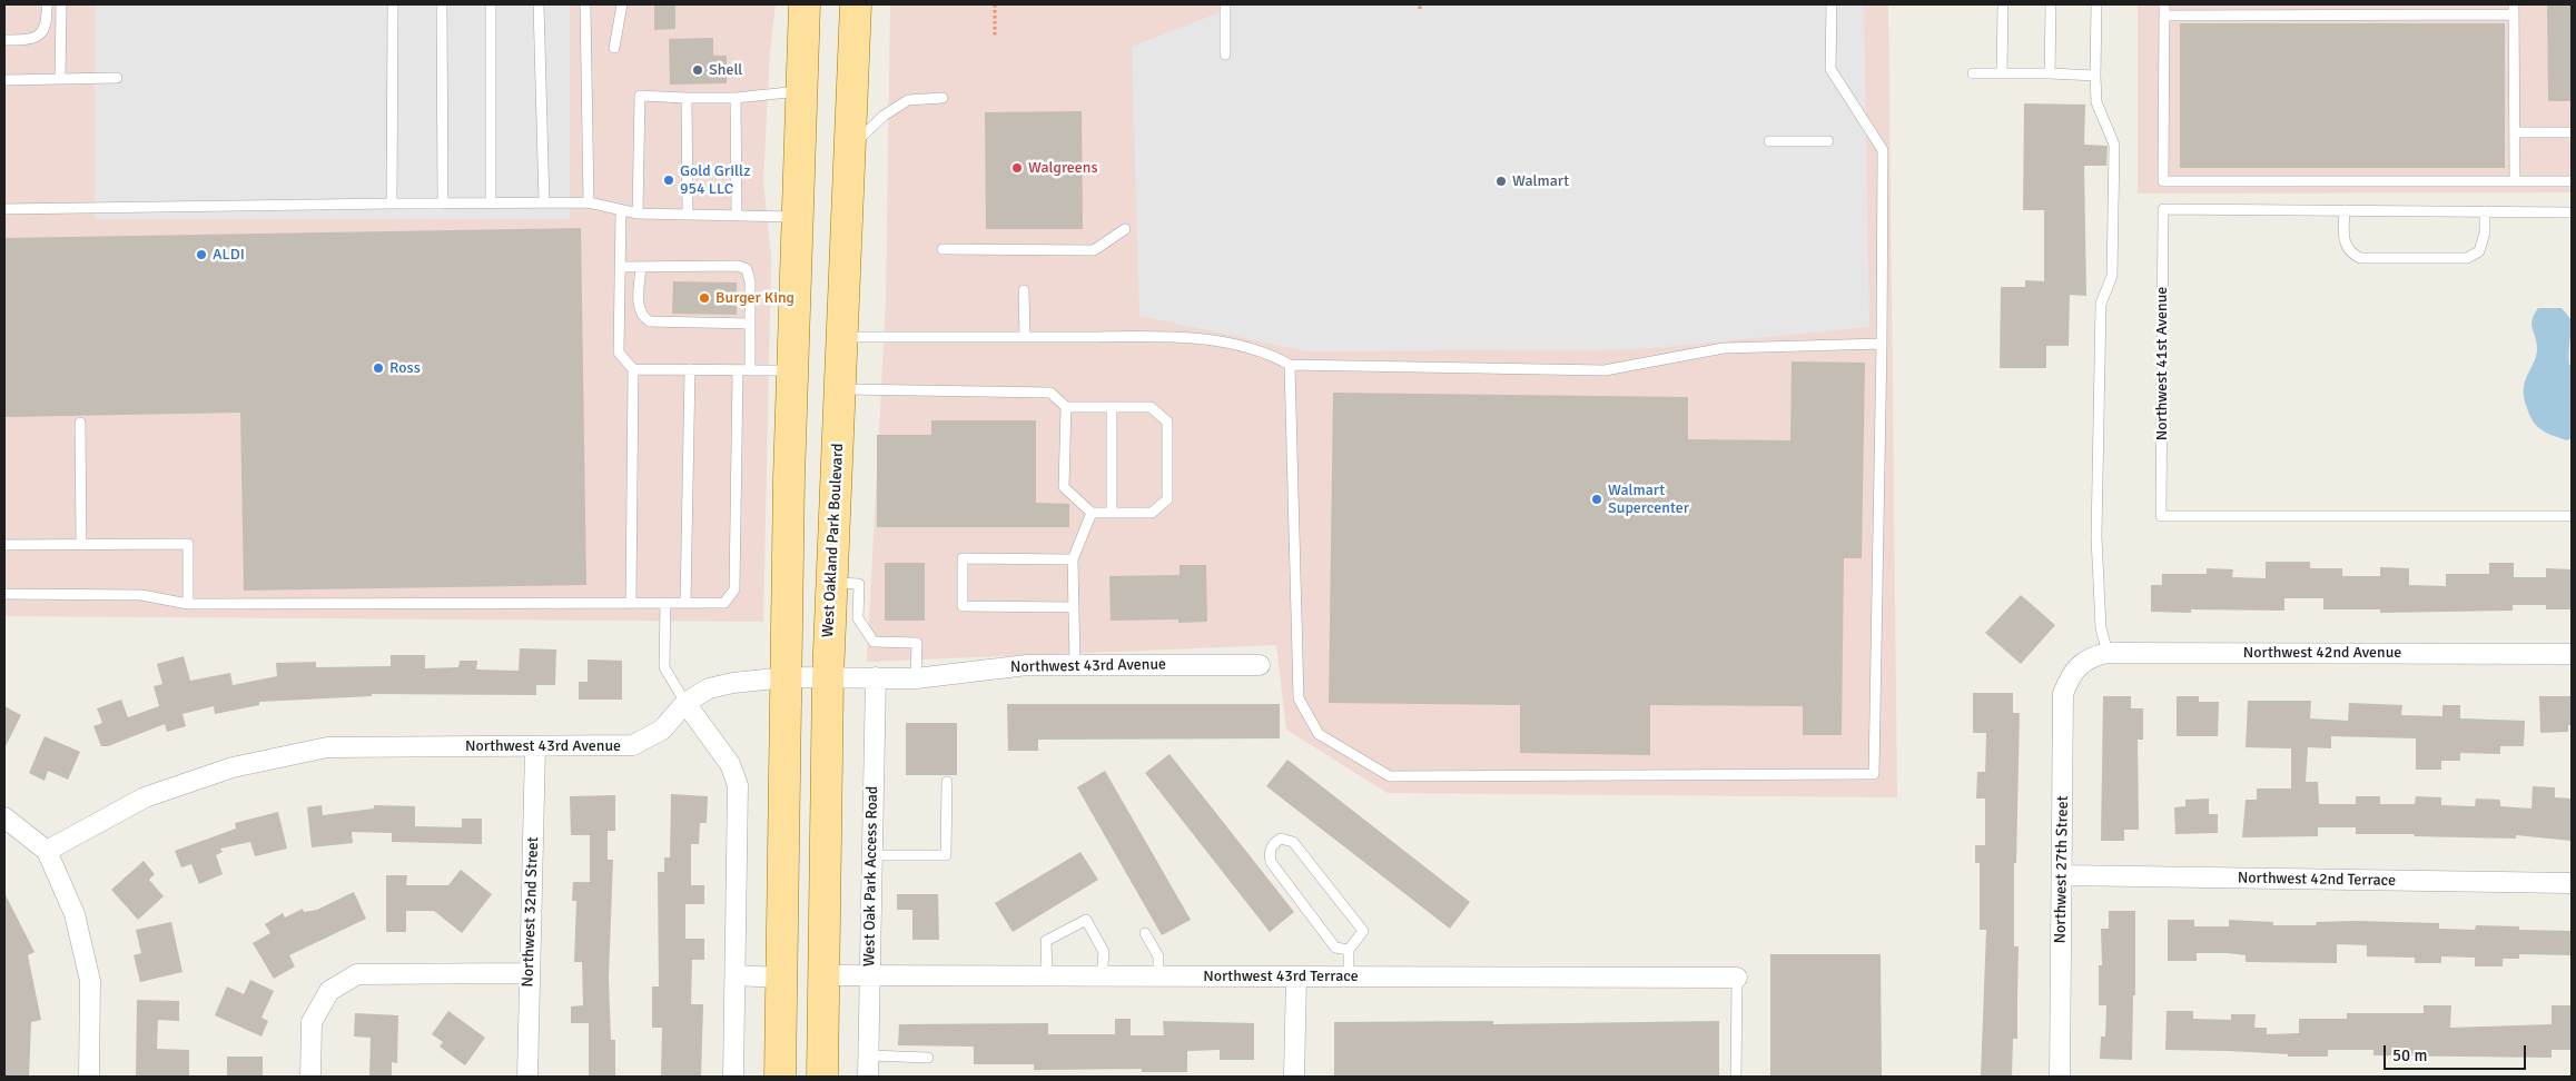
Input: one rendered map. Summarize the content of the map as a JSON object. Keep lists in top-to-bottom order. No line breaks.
{"streets":{"main road":["West Oakland Park Boulevard"],"street":["Northwest 42nd Avenue","Northwest 43rd Avenue","Northwest 27th Street","West Oak Park Access Road","Northwest 42nd Terrace","Northwest 32nd Street","Northwest 43rd Terrace"],"lane":["Northwest 41st Avenue"]},"crossings":[["West Oakland Park Boulevard","Northwest 43rd Avenue"],["West Oakland Park Boulevard","Northwest 43rd Terrace"],["Northwest 42nd Avenue","Northwest 27th Street"],["Northwest 43rd Avenue","West Oak Park Access Road"],["Northwest 43rd Avenue","Northwest 32nd Street"],["Northwest 27th Street","Northwest 42nd Terrace"],["West Oak Park Access Road","Northwest 43rd Terrace"]],"places":["Shell","Walgreens","Gold Grillz 954 LLC","Walmart","ALDI","Burger King","Ross","Walmart Supercenter"],"scale_bar":"50 m"}
